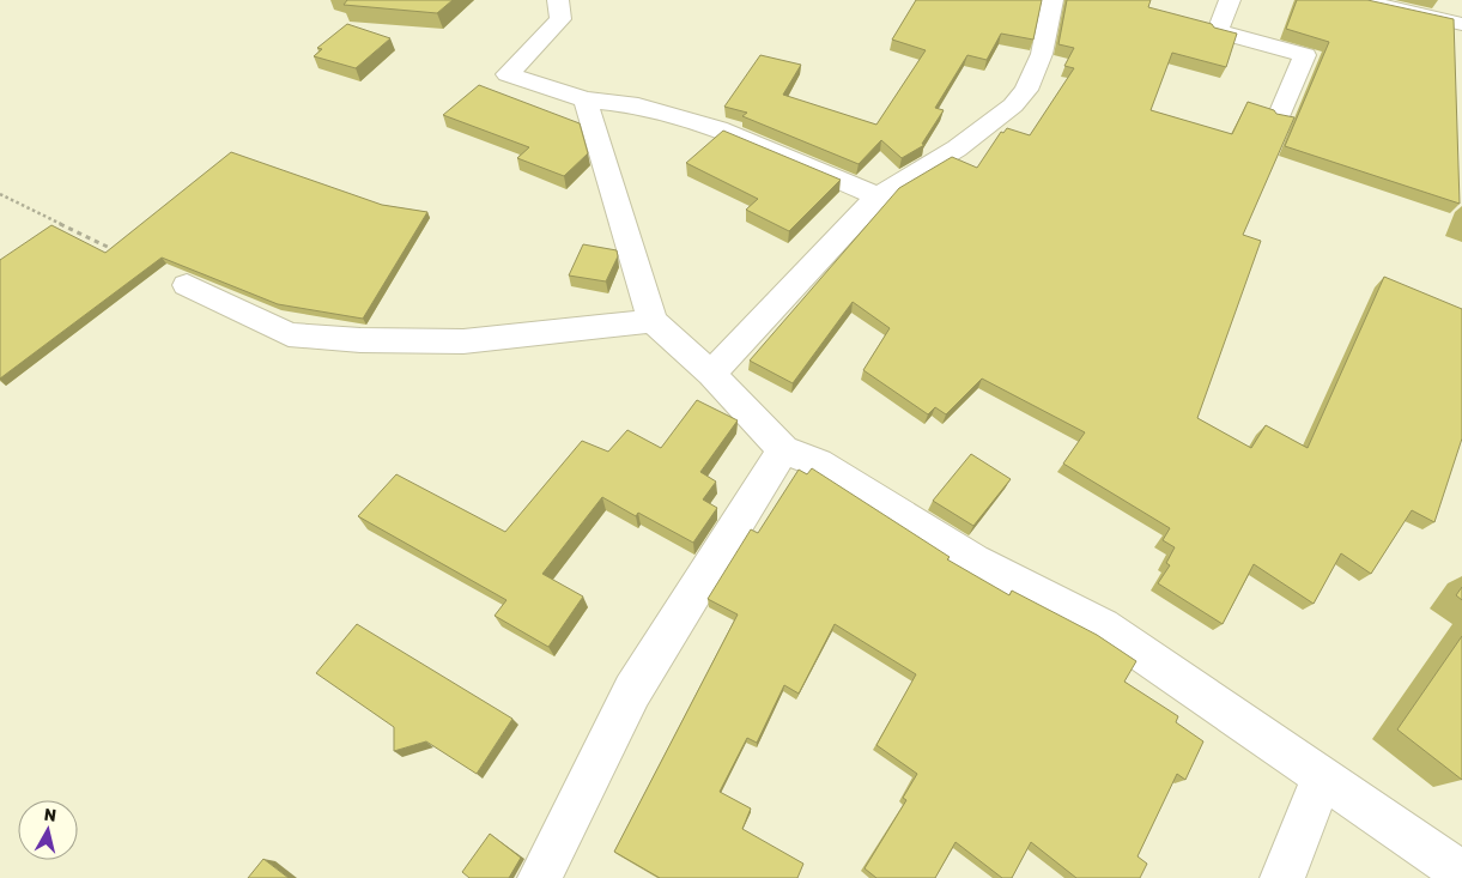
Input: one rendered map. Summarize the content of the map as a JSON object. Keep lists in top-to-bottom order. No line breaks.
{"north":"top"}
